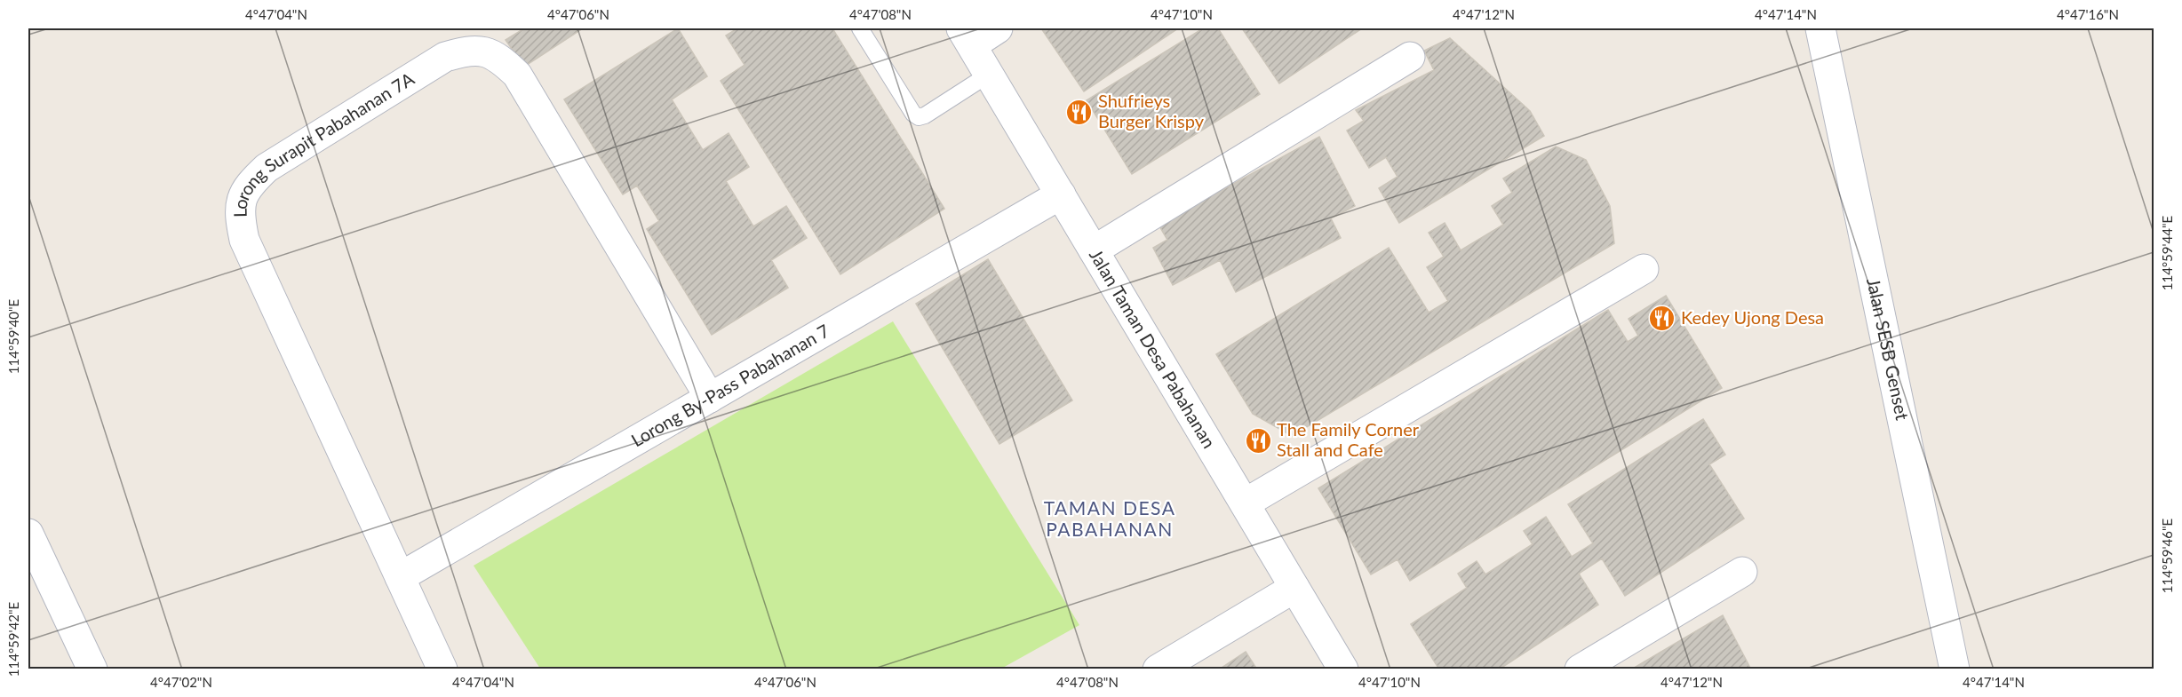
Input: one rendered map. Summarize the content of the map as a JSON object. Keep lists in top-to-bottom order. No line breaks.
{"streets":{"street":["Lorong Surapit Pabahanan 7A","Jalan SESB Genset","Jalan Taman Desa Pabahanan","Lorong By-Pass Pabahanan 7"]},"crossings":[["Lorong Surapit Pabahanan 7A","Lorong By-Pass Pabahanan 7"],["Jalan Taman Desa Pabahanan","Lorong By-Pass Pabahanan 7"]],"districts":["TAMAN DESA PABAHANAN"],"places":{"restaurant":["Shufrieys Burger Krispy","Kedey Ujong Desa","The Family Corner Stall and Cafe"]},"coordinates":["4°47'04\"N","4°47'06\"N","4°47'08\"N","4°47'10\"N","4°47'12\"N","4°47'14\"N","4°47'16\"N","114°59'44\"E","114°59'40\"E","114°59'46\"E","114°59'42\"E","4°47'02\"N"]}
